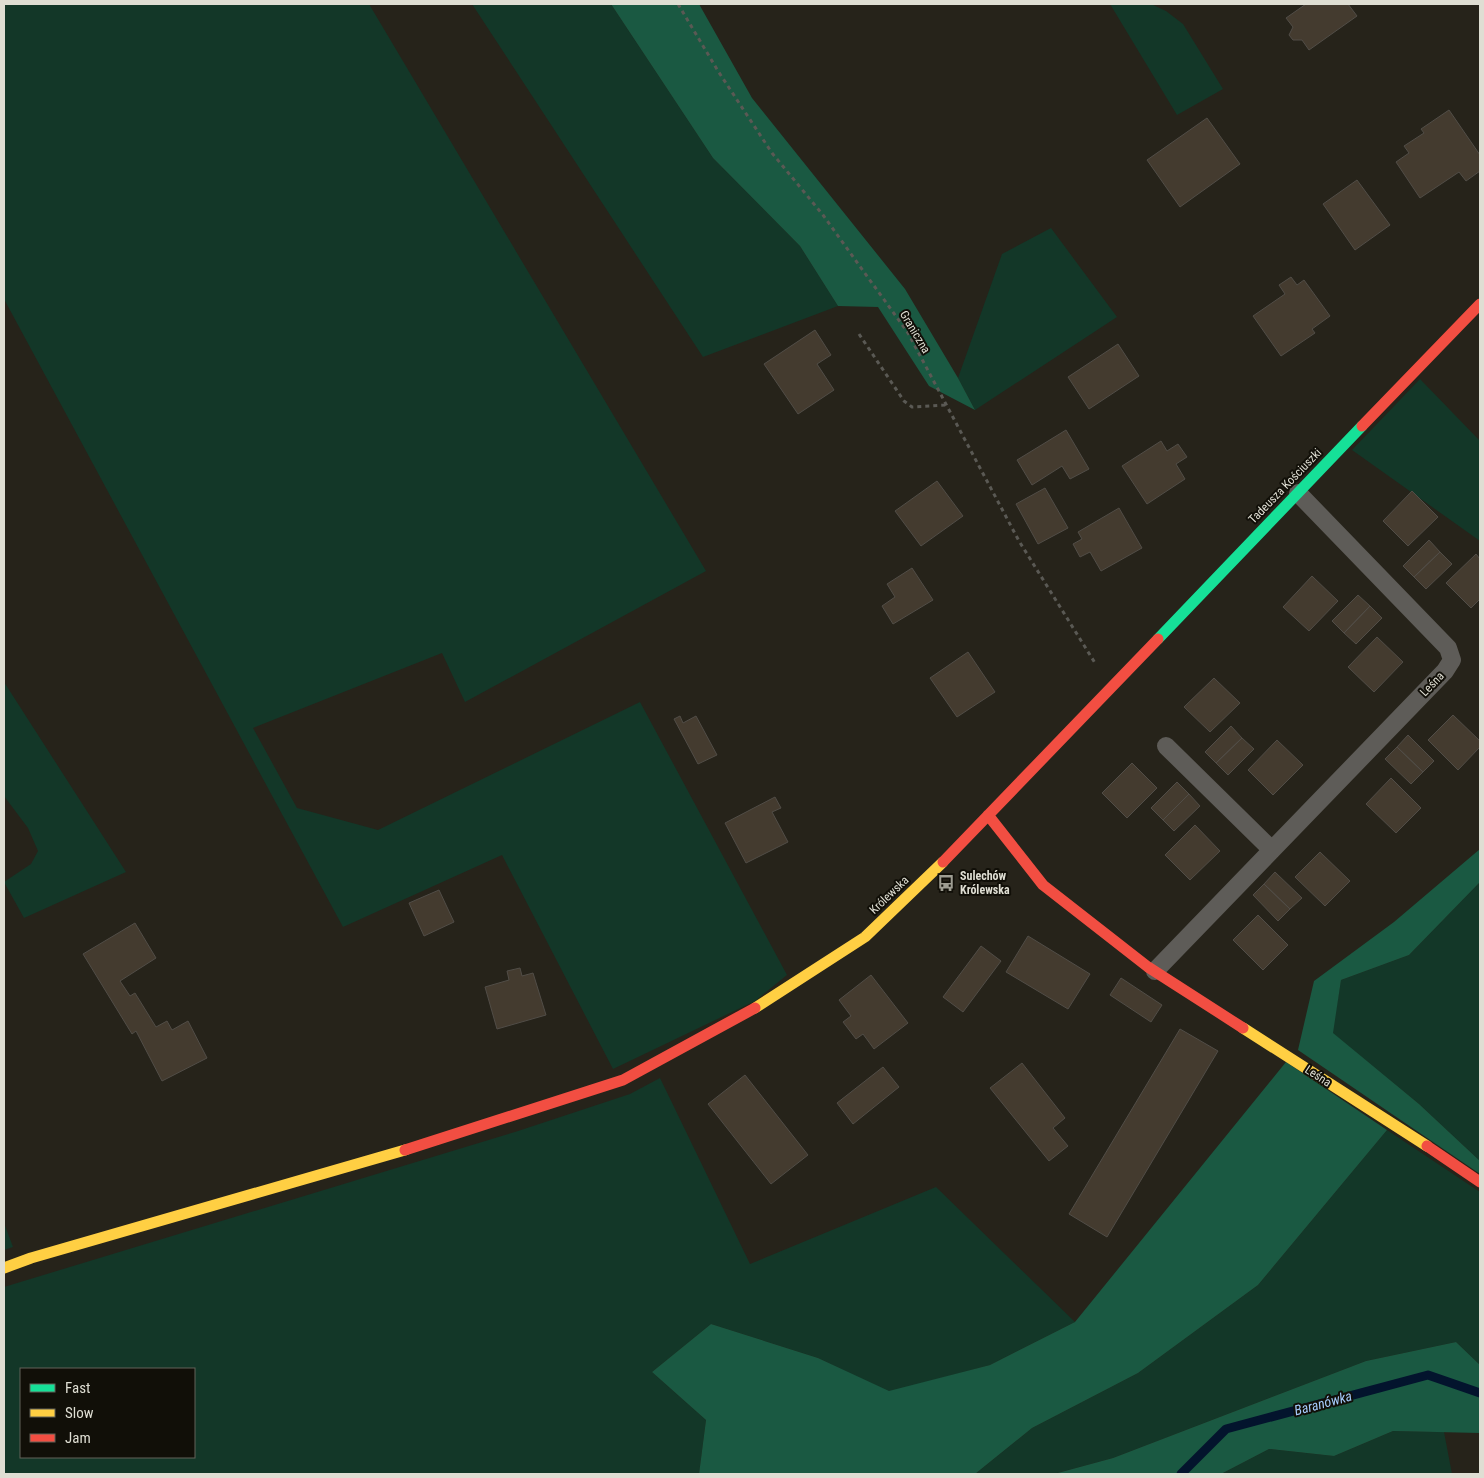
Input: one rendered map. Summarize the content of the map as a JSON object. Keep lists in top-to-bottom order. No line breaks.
{"streets":{"street":["Tadeusza Kościuszki","Leśna","Królewska"],"path":["Graniczna"]},"crossings":[["Graniczna","Tadeusza Kościuszki"],["Graniczna","Królewska"],["Tadeusza Kościuszki","Leśna"],["Tadeusza Kościuszki","Królewska"],["Leśna","Królewska"]],"water":["Baranówka"],"places":{"bus stop":["Sulechów Królewska"]},"legend":["Fast","Slow","Jam"]}
